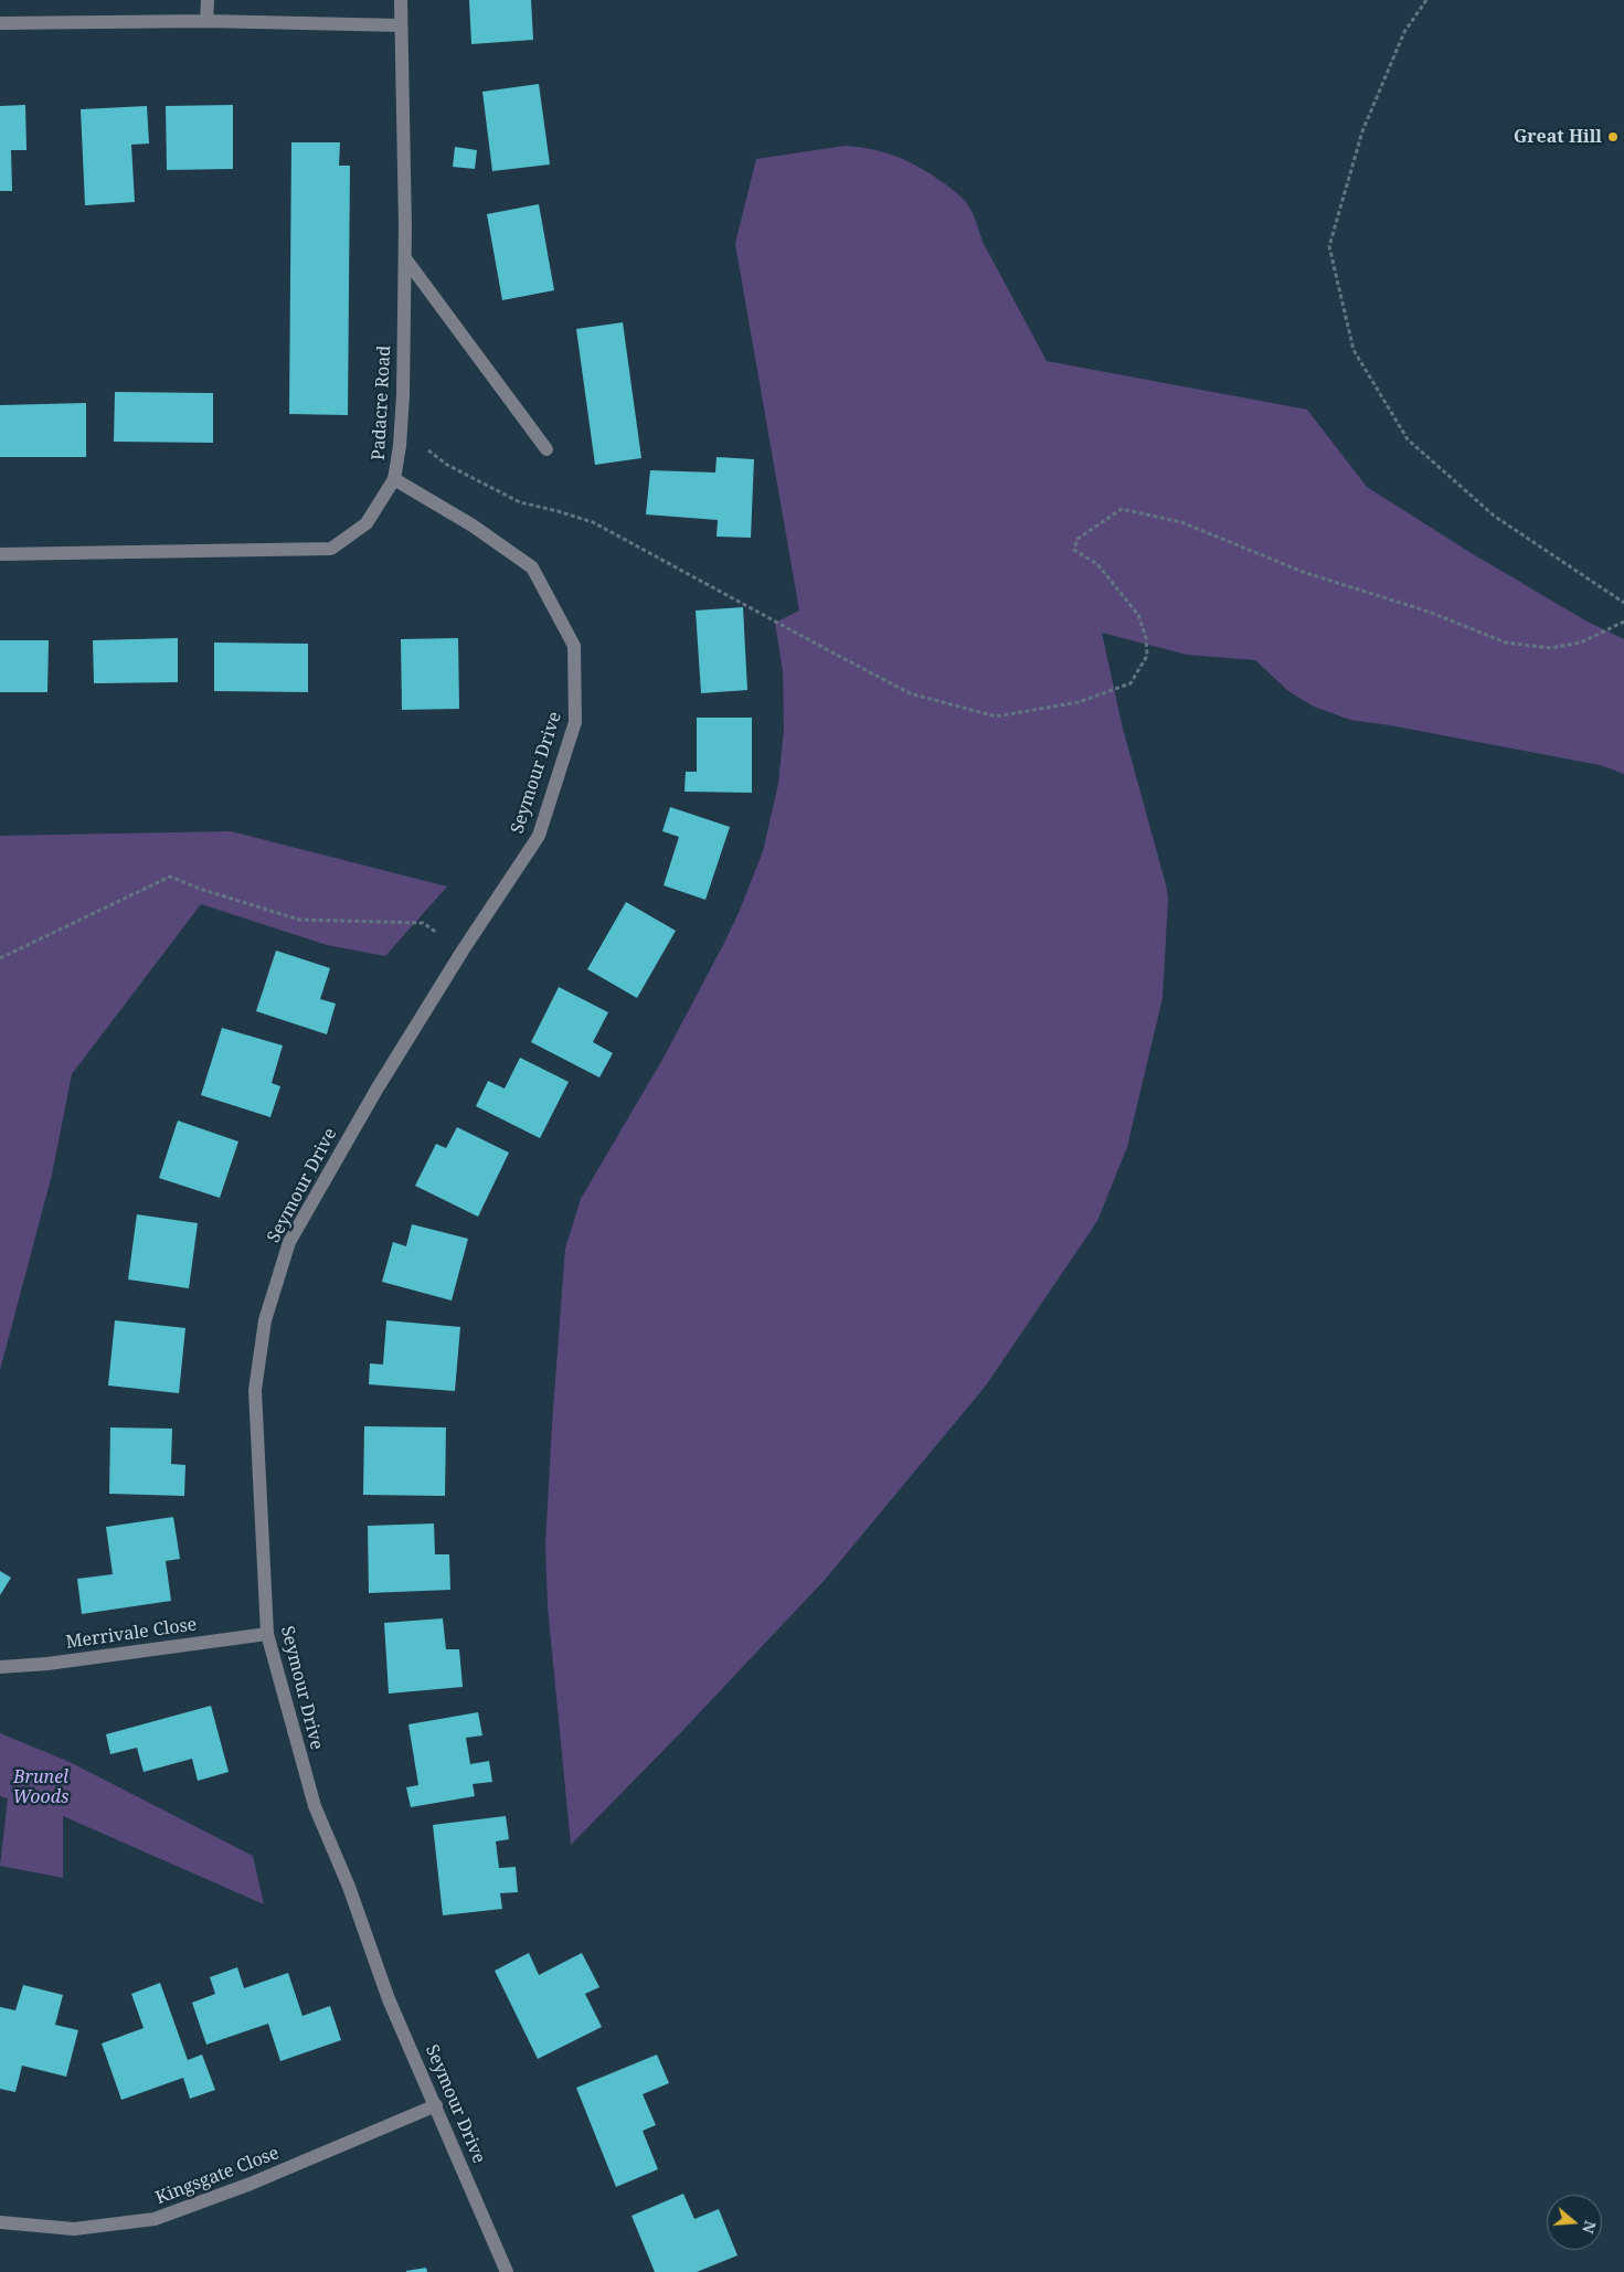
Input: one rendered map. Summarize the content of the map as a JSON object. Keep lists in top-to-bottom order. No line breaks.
{"streets":{"street":["Padacre Road","Seymour Drive","Merrivale Close","Kingsgate Close"]},"crossings":[["Padacre Road","Seymour Drive"],["Seymour Drive","Merrivale Close"],["Seymour Drive","Kingsgate Close"]],"parks":["Brunel Woods"],"places":["Great Hill"],"north":"right"}
